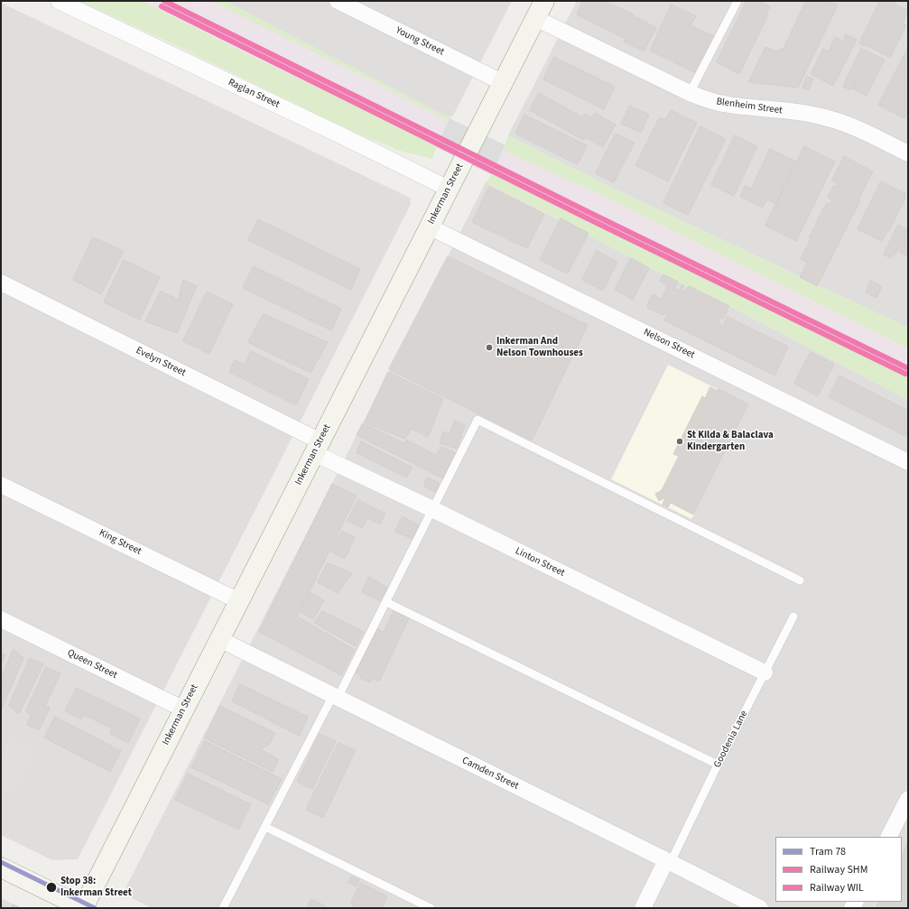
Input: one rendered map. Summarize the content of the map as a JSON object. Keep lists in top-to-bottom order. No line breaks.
{"streets":{"street":["Young Street","Raglan Street","Blenheim Street","Inkerman Street","Nelson Street","Evelyn Street","King Street","Linton Street","Queen Street","Camden Street"],"lane":["Goodenia Lane"]},"crossings":[["Young Street","Inkerman Street"],["Raglan Street","Inkerman Street"],["Blenheim Street","Inkerman Street"],["Inkerman Street","Nelson Street"],["Inkerman Street","Evelyn Street"],["Inkerman Street","King Street"],["Inkerman Street","Linton Street"],["Inkerman Street","Queen Street"],["Inkerman Street","Camden Street"],["Evelyn Street","Linton Street"],["Linton Street","Goodenia Lane"],["Goodenia Lane","Camden Street"]],"places":["Inkerman And Nelson Townhouses","St Kilda & Balaclava Kindergarten","Stop 38: Inkerman Street"],"lines":["rail line SHM","rail line WIL","tram line 78"],"legend":["Tram 78","Railway SHM","Railway WIL"]}
